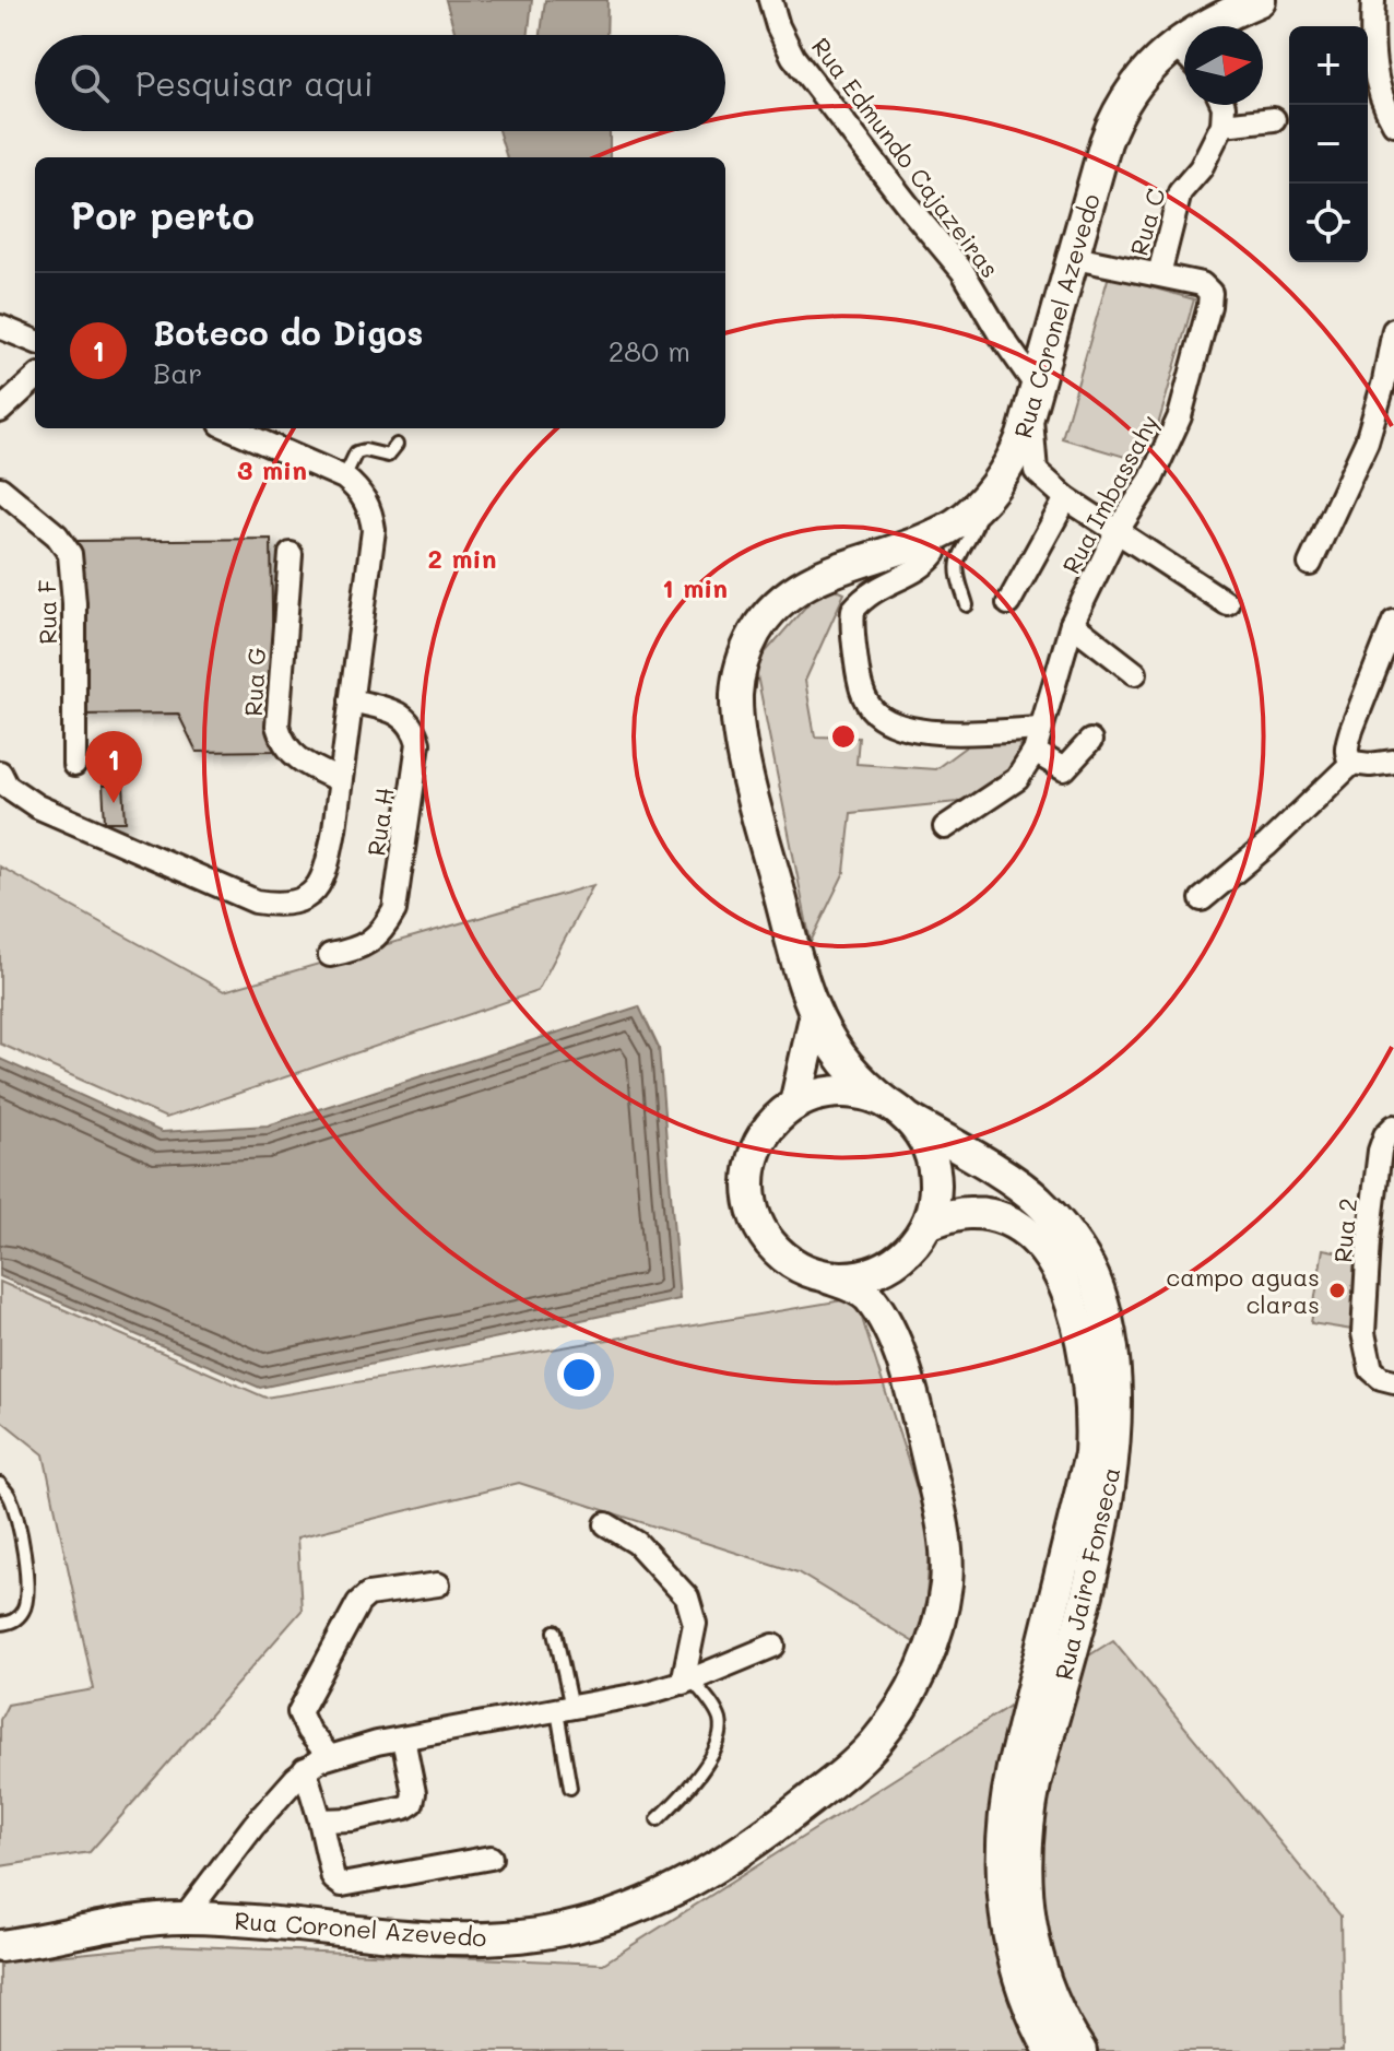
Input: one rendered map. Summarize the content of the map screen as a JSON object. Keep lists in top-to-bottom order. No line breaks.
{"streets":{"main road":["Rua Coronel Azevedo","Rua Jairo Fonseca"],"street":["Rua Edmundo Cajazeiras","Rua C","Rua Imbassahy","Rua F","Rua G","Rua H","Rua 2"]},"crossings":[["Rua Edmundo Cajazeiras","Rua Coronel Azevedo"],["Rua C","Rua Imbassahy"],["Rua Coronel Azevedo","Rua Imbassahy"]],"places":["campo aguas claras"],"north":"right","page":{"map_buttons":["+","−"],"search":"Pesquisar aqui","heading":"Por perto","list":[{"mark":"1","name":"Boteco do Digos","note":"Bar","value":"280 m"}],"pins":"1"},"rings":["3 min","2 min","1 min"]}
